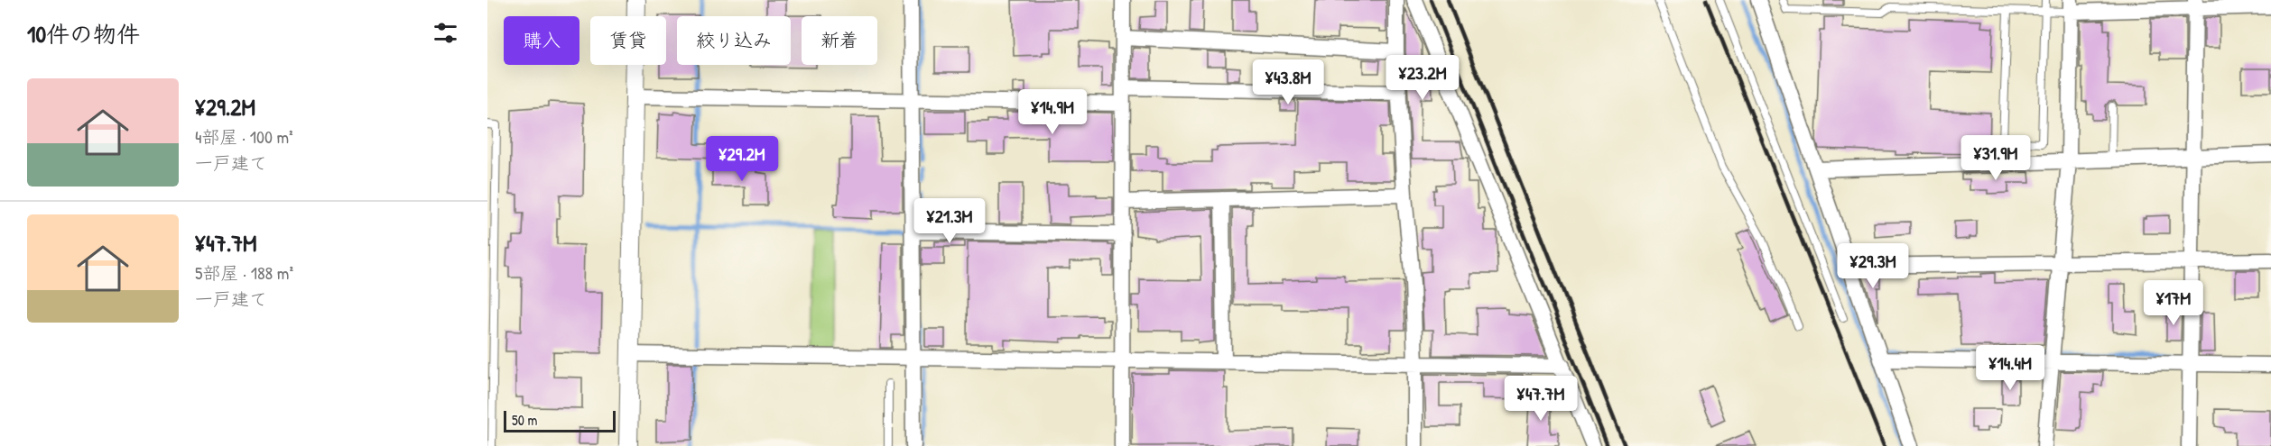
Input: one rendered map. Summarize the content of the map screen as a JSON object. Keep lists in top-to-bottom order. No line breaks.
{"scale_bar":"50 m","page":{"heading":"10件の物件","chip":["購入","賃貸","絞り込み","新着"],"price":["¥23.2M","¥43.8M","¥14.9M","¥31.9M","¥29.2M","¥21.3M","¥29.3M","¥17M","¥14.4M","¥47.7M"],"list":[{"name":"¥29.2M","note":"4部屋 · 100 m² · 一戸建て"},{"name":"¥47.7M","note":"5部屋 · 188 m² · 一戸建て"}],"scale":"50 m"}}
